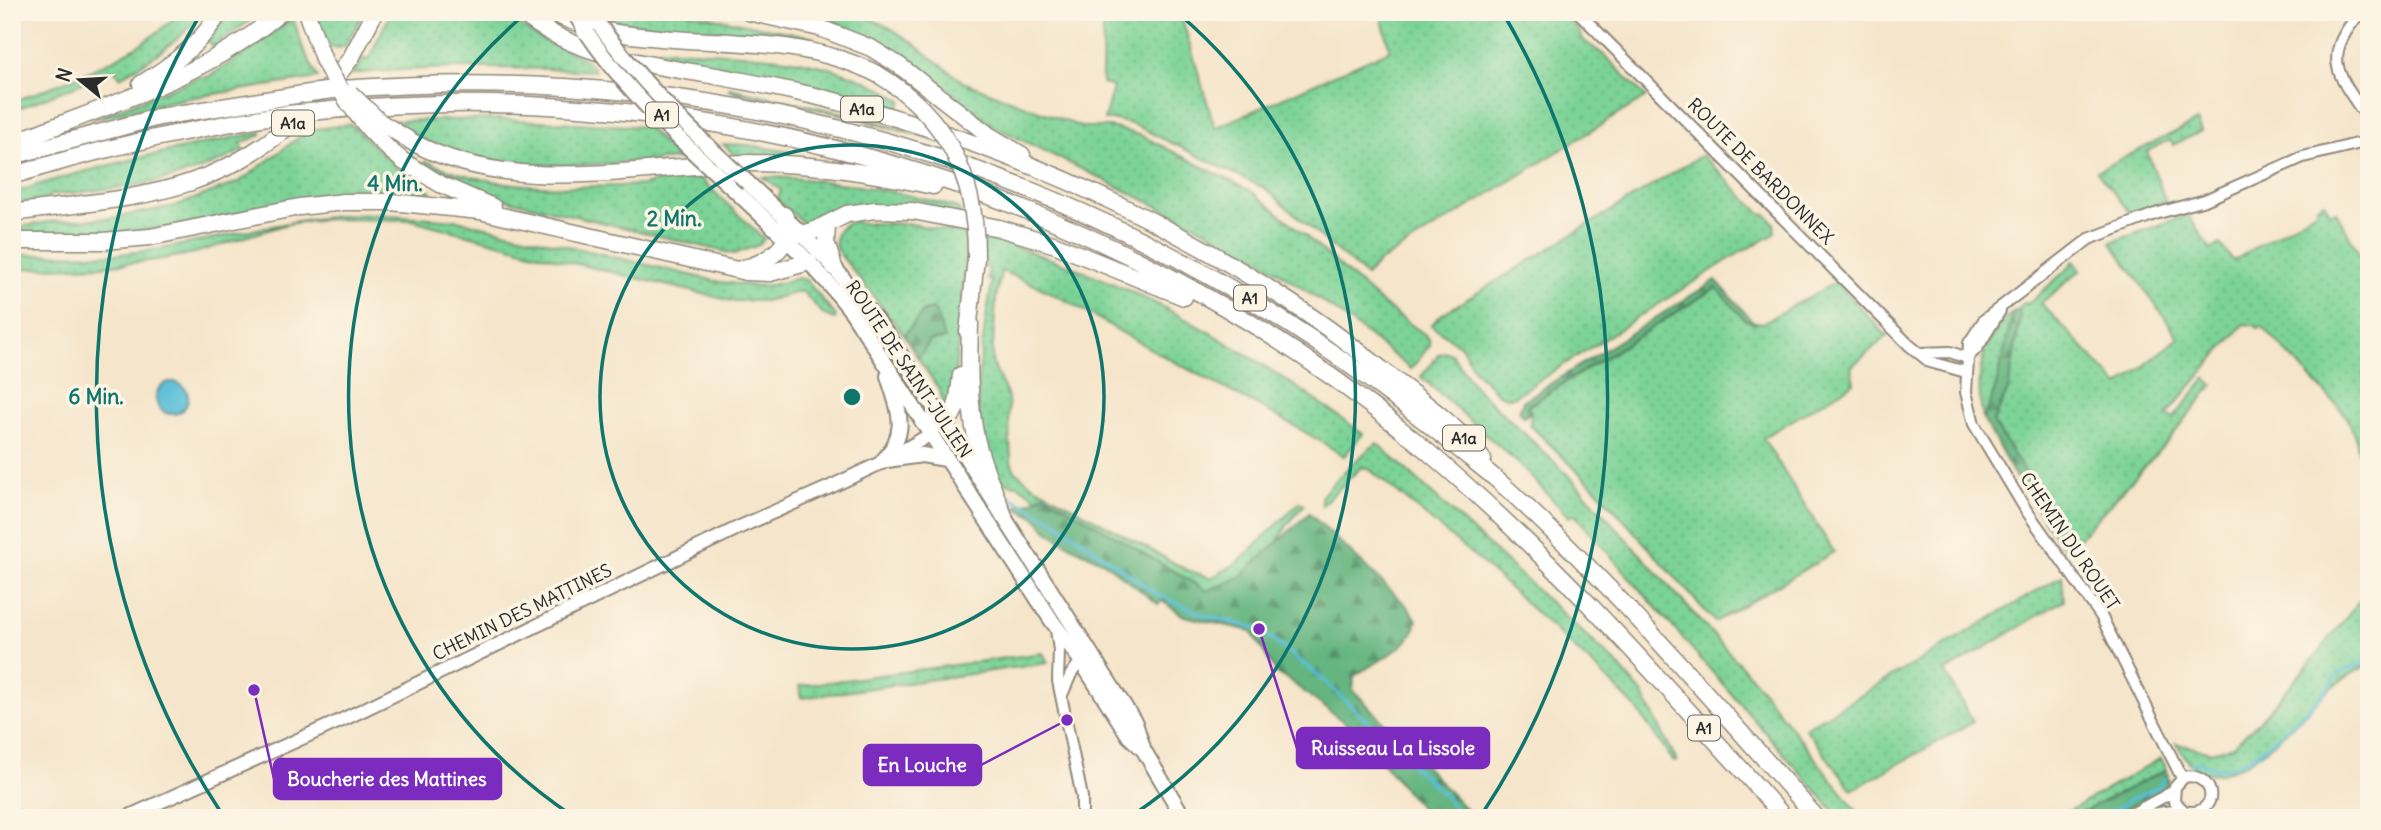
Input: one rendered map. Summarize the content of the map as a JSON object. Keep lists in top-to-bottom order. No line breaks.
{"streets":{"highway":["A1a","A1"],"main road":["ROUTE DE SAINT-JULIEN","CHEMIN DES MATTINES"],"street":["ROUTE DE BARDONNEX","CHEMIN DU ROUET"]},"crossings":[["A1a","A1"],["ROUTE DE BARDONNEX","CHEMIN DU ROUET"],["ROUTE DE SAINT-JULIEN","CHEMIN DES MATTINES"]],"places":["Ruisseau La Lissole","Boucherie des Mattines","En Louche"],"north":"left","rings":["4 Min.","2 Min.","6 Min."]}
